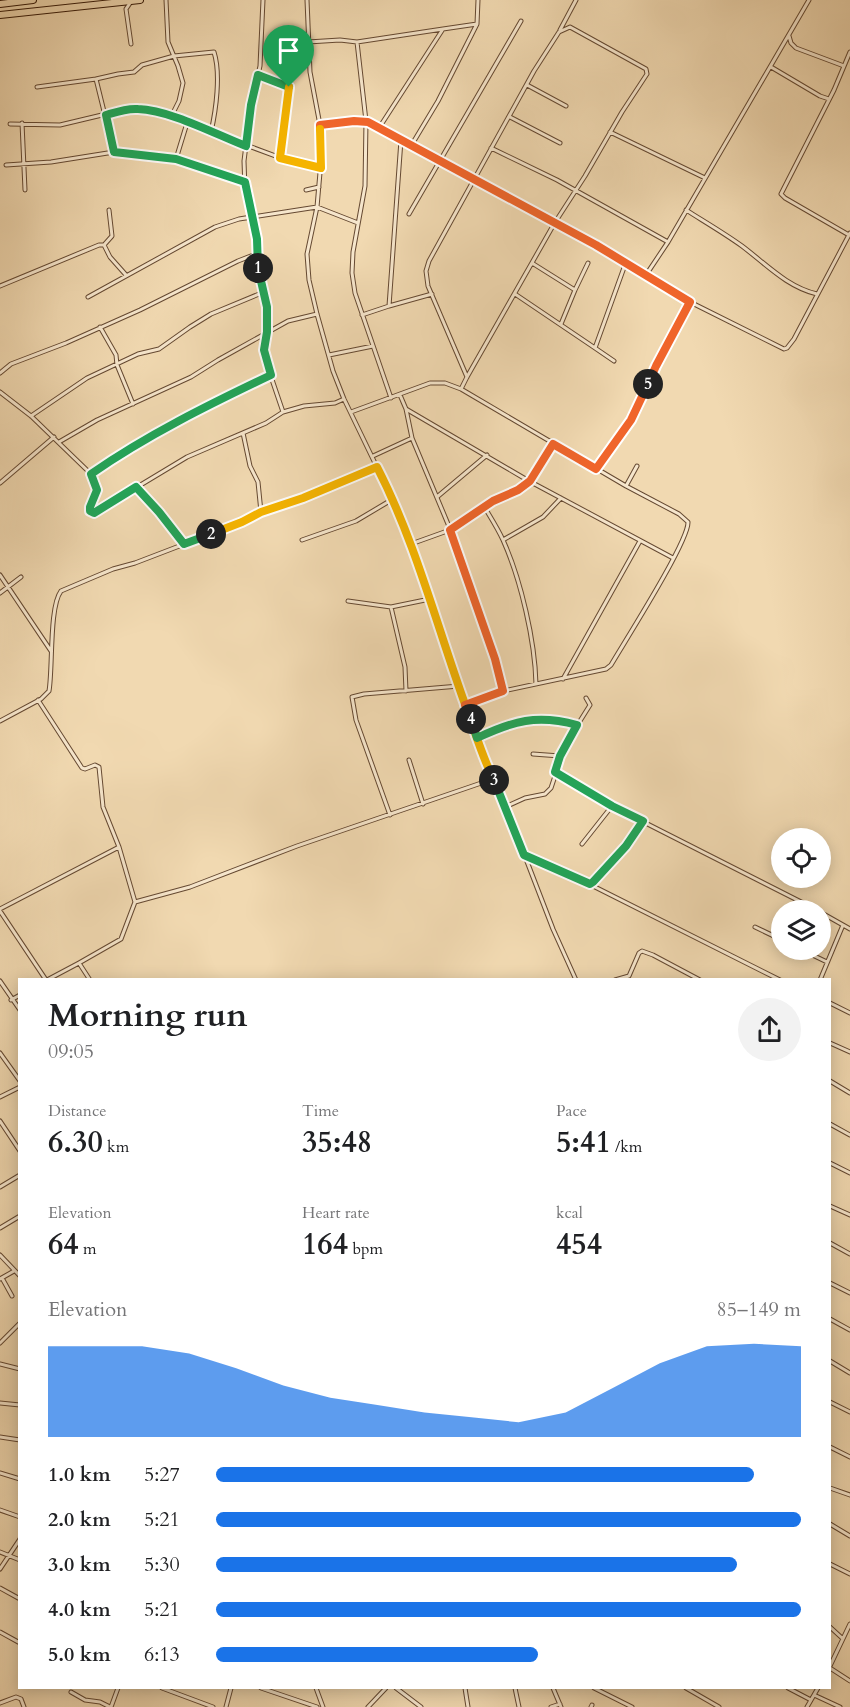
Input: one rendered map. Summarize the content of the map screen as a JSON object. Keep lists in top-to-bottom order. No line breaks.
{"page":{"pins":["1","5","2","4","3"],"heading":["Morning run","09:05"],"stats":[["Distance","6.30 km"],["Time","35:48"],["Pace","5:41 /km"],["Elevation","64 m"],["Heart rate","164 bpm"],["kcal","454"]],"chart":["Elevation","85–149 m"],"list":[{"name":"1.0 km","note":"5:27"},{"name":"2.0 km","note":"5:21"},{"name":"3.0 km","note":"5:30"},{"name":"4.0 km","note":"5:21"},{"name":"5.0 km","note":"6:13"}]}}
